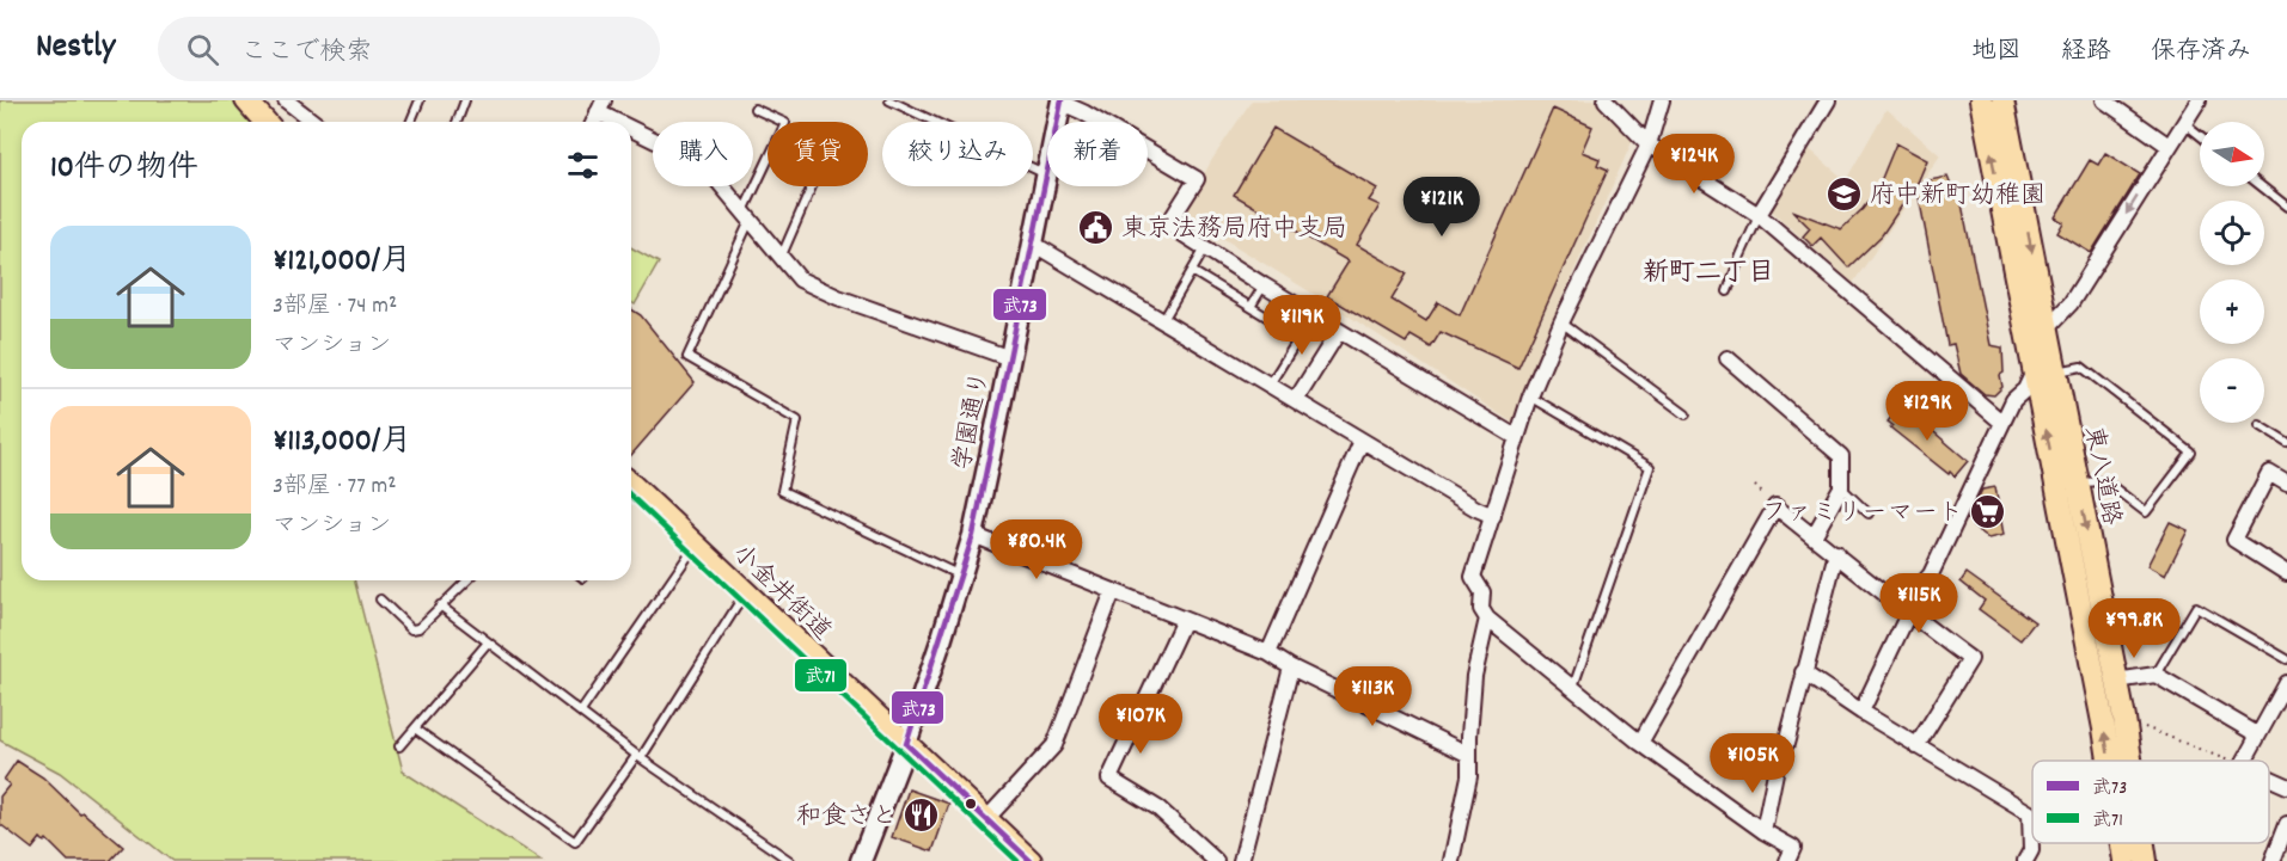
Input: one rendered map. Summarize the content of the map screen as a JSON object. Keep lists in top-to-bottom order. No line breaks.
{"streets":{"main road":["東八道路","小金井街道"],"street":["学園通り"]},"crossings":[["学園通り","小金井街道"]],"districts":["新町二丁目"],"places":{"school or university":["府中新町幼稚園"],"public building":["東京法務局府中支局"],"supermarket":["ファミリーマート"],"restaurant":["和食さと"]},"lines":["transit line 武73","transit line 武71"],"legend":["武73","武71"],"north":"right","page":{"header":"Nestly","search":"ここで検索","nav":["地図","経路","保存済み"],"map_buttons":["+","−"],"chip":["購入","賃貸","絞り込み","新着"],"heading":"10件の物件","price":["¥124K","¥121K","¥119K","¥129K","¥80.4K","¥115K","¥99.8K","¥113K","¥107K","¥105K"],"list":[{"name":"¥121,000/月","note":"3部屋 · 74 m² · マンション"},{"name":"¥113,000/月","note":"3部屋 · 77 m² · マンション"}]}}
